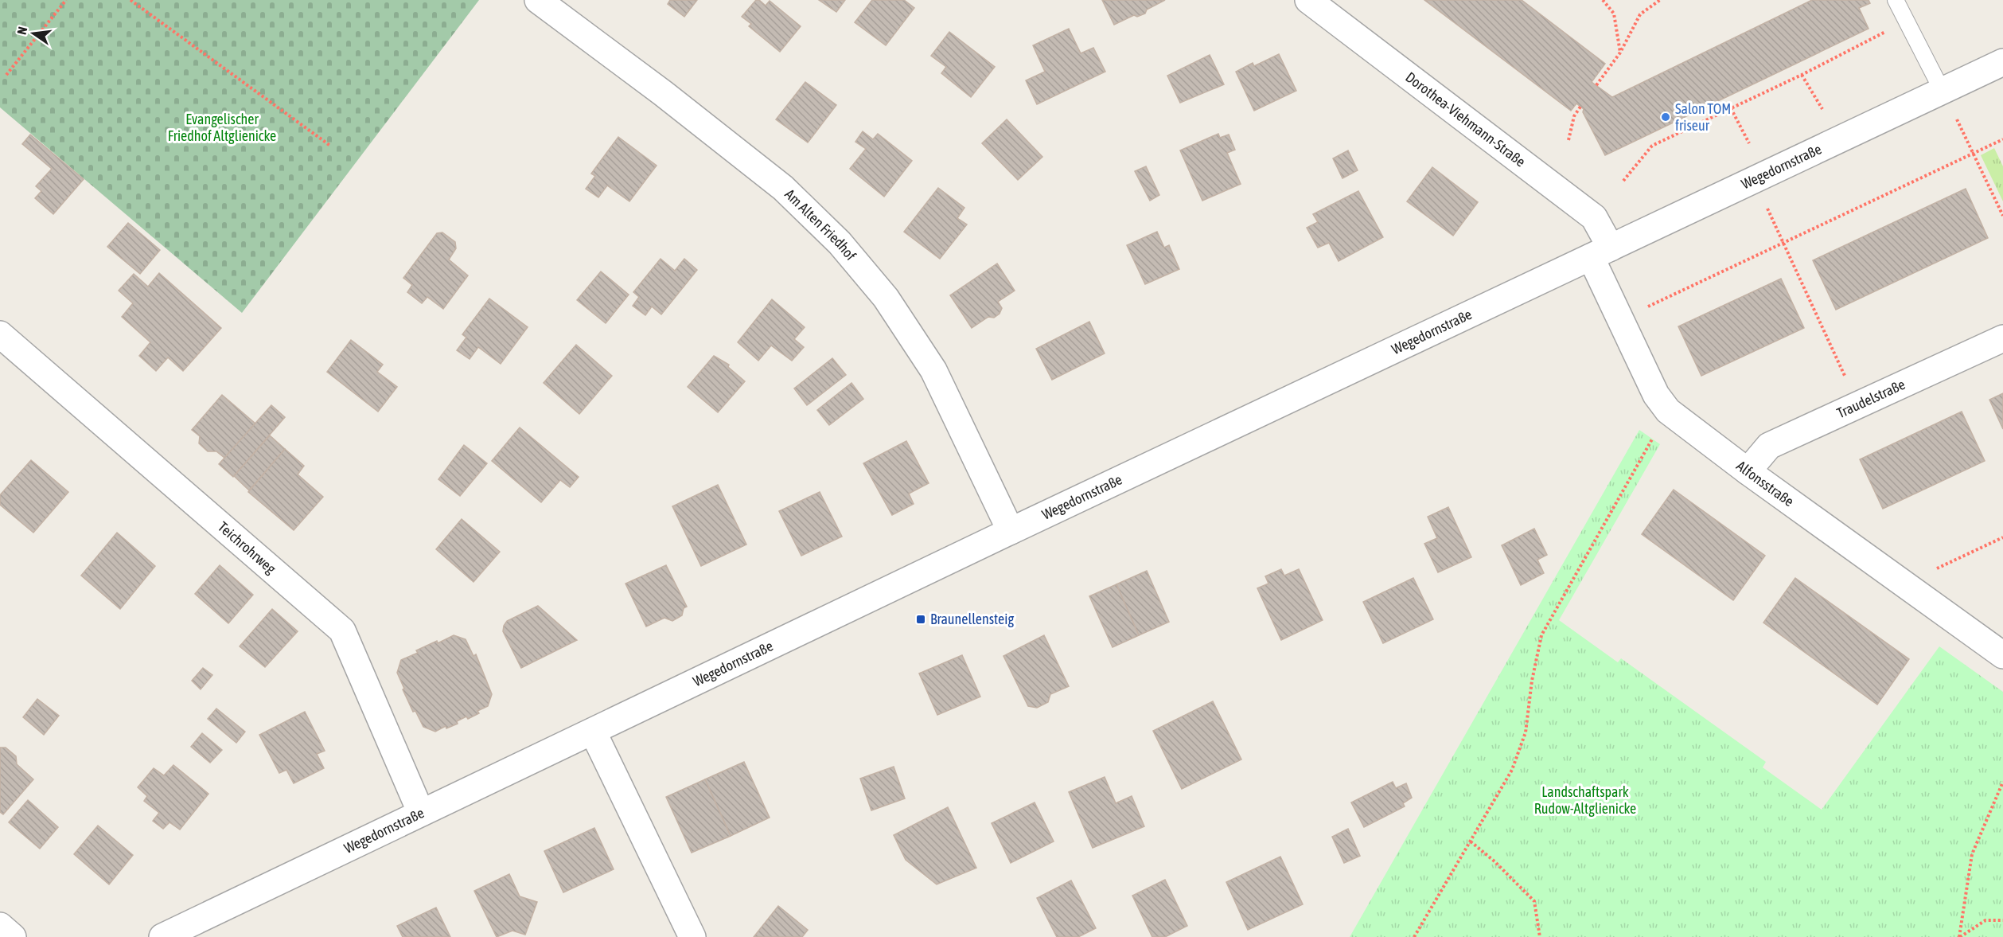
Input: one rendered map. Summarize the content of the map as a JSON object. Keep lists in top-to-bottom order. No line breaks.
{"streets":{"street":["Dorothea-Viehmann-Straße","Wegedornstraße","Am Alten Friedhof","Traudelstraße","Alfonsstraße","Teichrohrweg"]},"crossings":[["Dorothea-Viehmann-Straße","Wegedornstraße"],["Dorothea-Viehmann-Straße","Alfonsstraße"],["Wegedornstraße","Am Alten Friedhof"],["Wegedornstraße","Alfonsstraße"],["Wegedornstraße","Teichrohrweg"],["Traudelstraße","Alfonsstraße"]],"parks":["Evangelischer Friedhof Altglienicke","Landschaftspark Rudow-Altglienicke"],"places":{"other":["Salon TOM friseur"],"transit":["Braunellensteig"]},"north":"left"}
